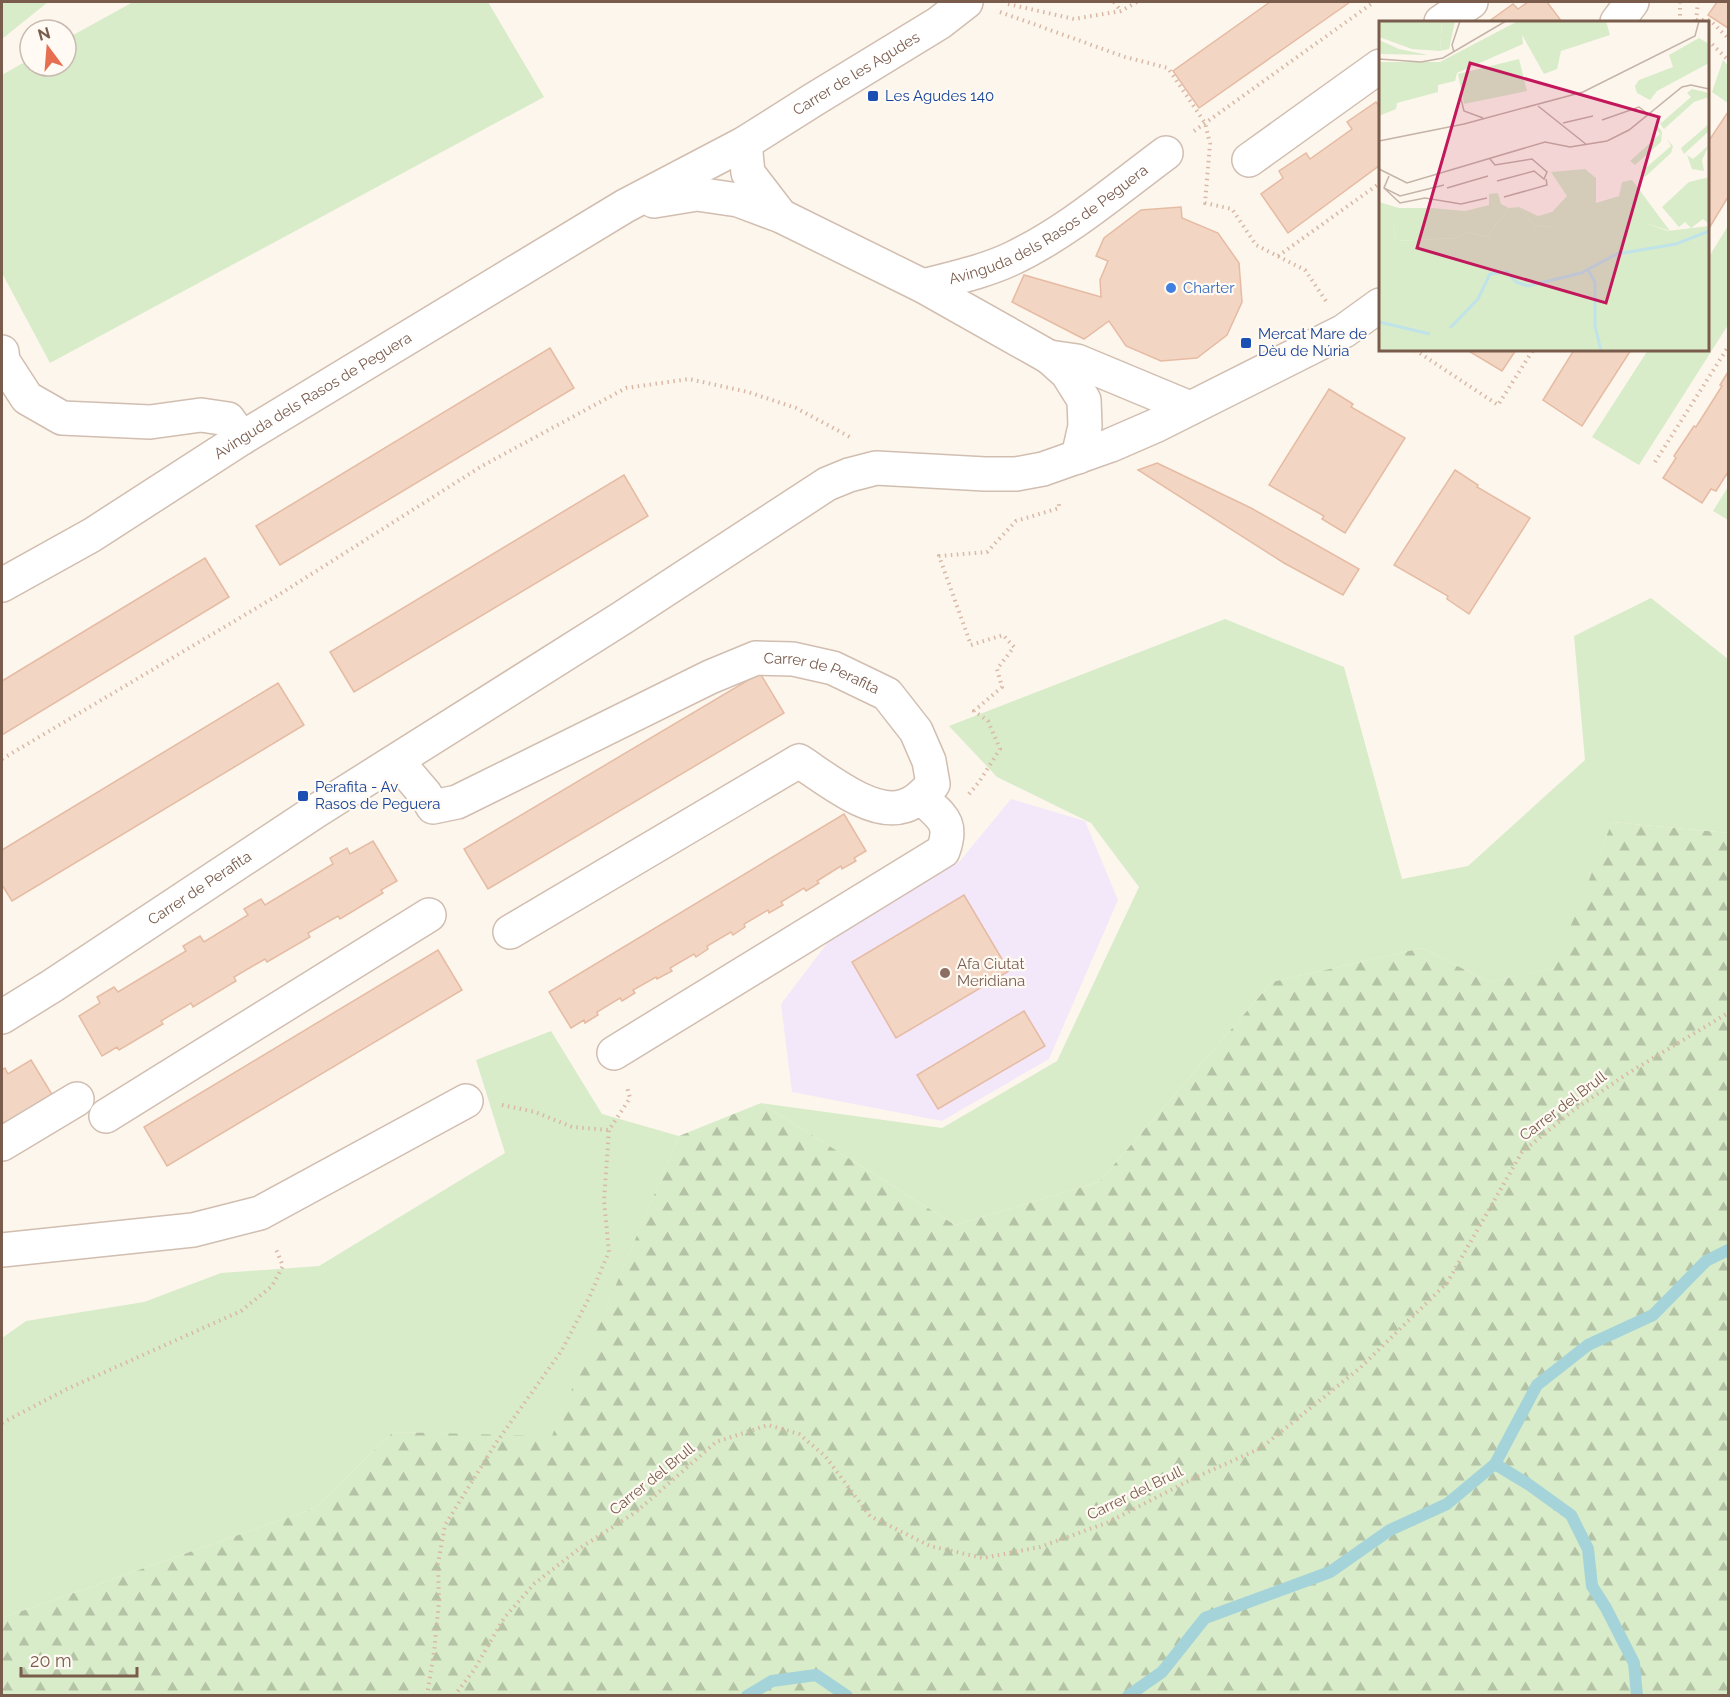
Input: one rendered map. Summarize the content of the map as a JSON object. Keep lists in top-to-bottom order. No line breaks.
{"streets":{"street":["Carrer de les Agudes","Avinguda dels Rasos de Peguera","Carrer de Perafita"],"path":["Carrer del Brull"]},"crossings":[["Carrer de les Agudes","Avinguda dels Rasos de Peguera"],["Avinguda dels Rasos de Peguera","Carrer de Perafita"]],"places":{"transit":["Les Agudes 140","Mercat Mare de Dèu de Núria","Perafita - Av Rasos de Peguera"],"other":["Charter","Afa Ciutat Meridiana"]},"scale_bar":"20 m","north":"top"}
